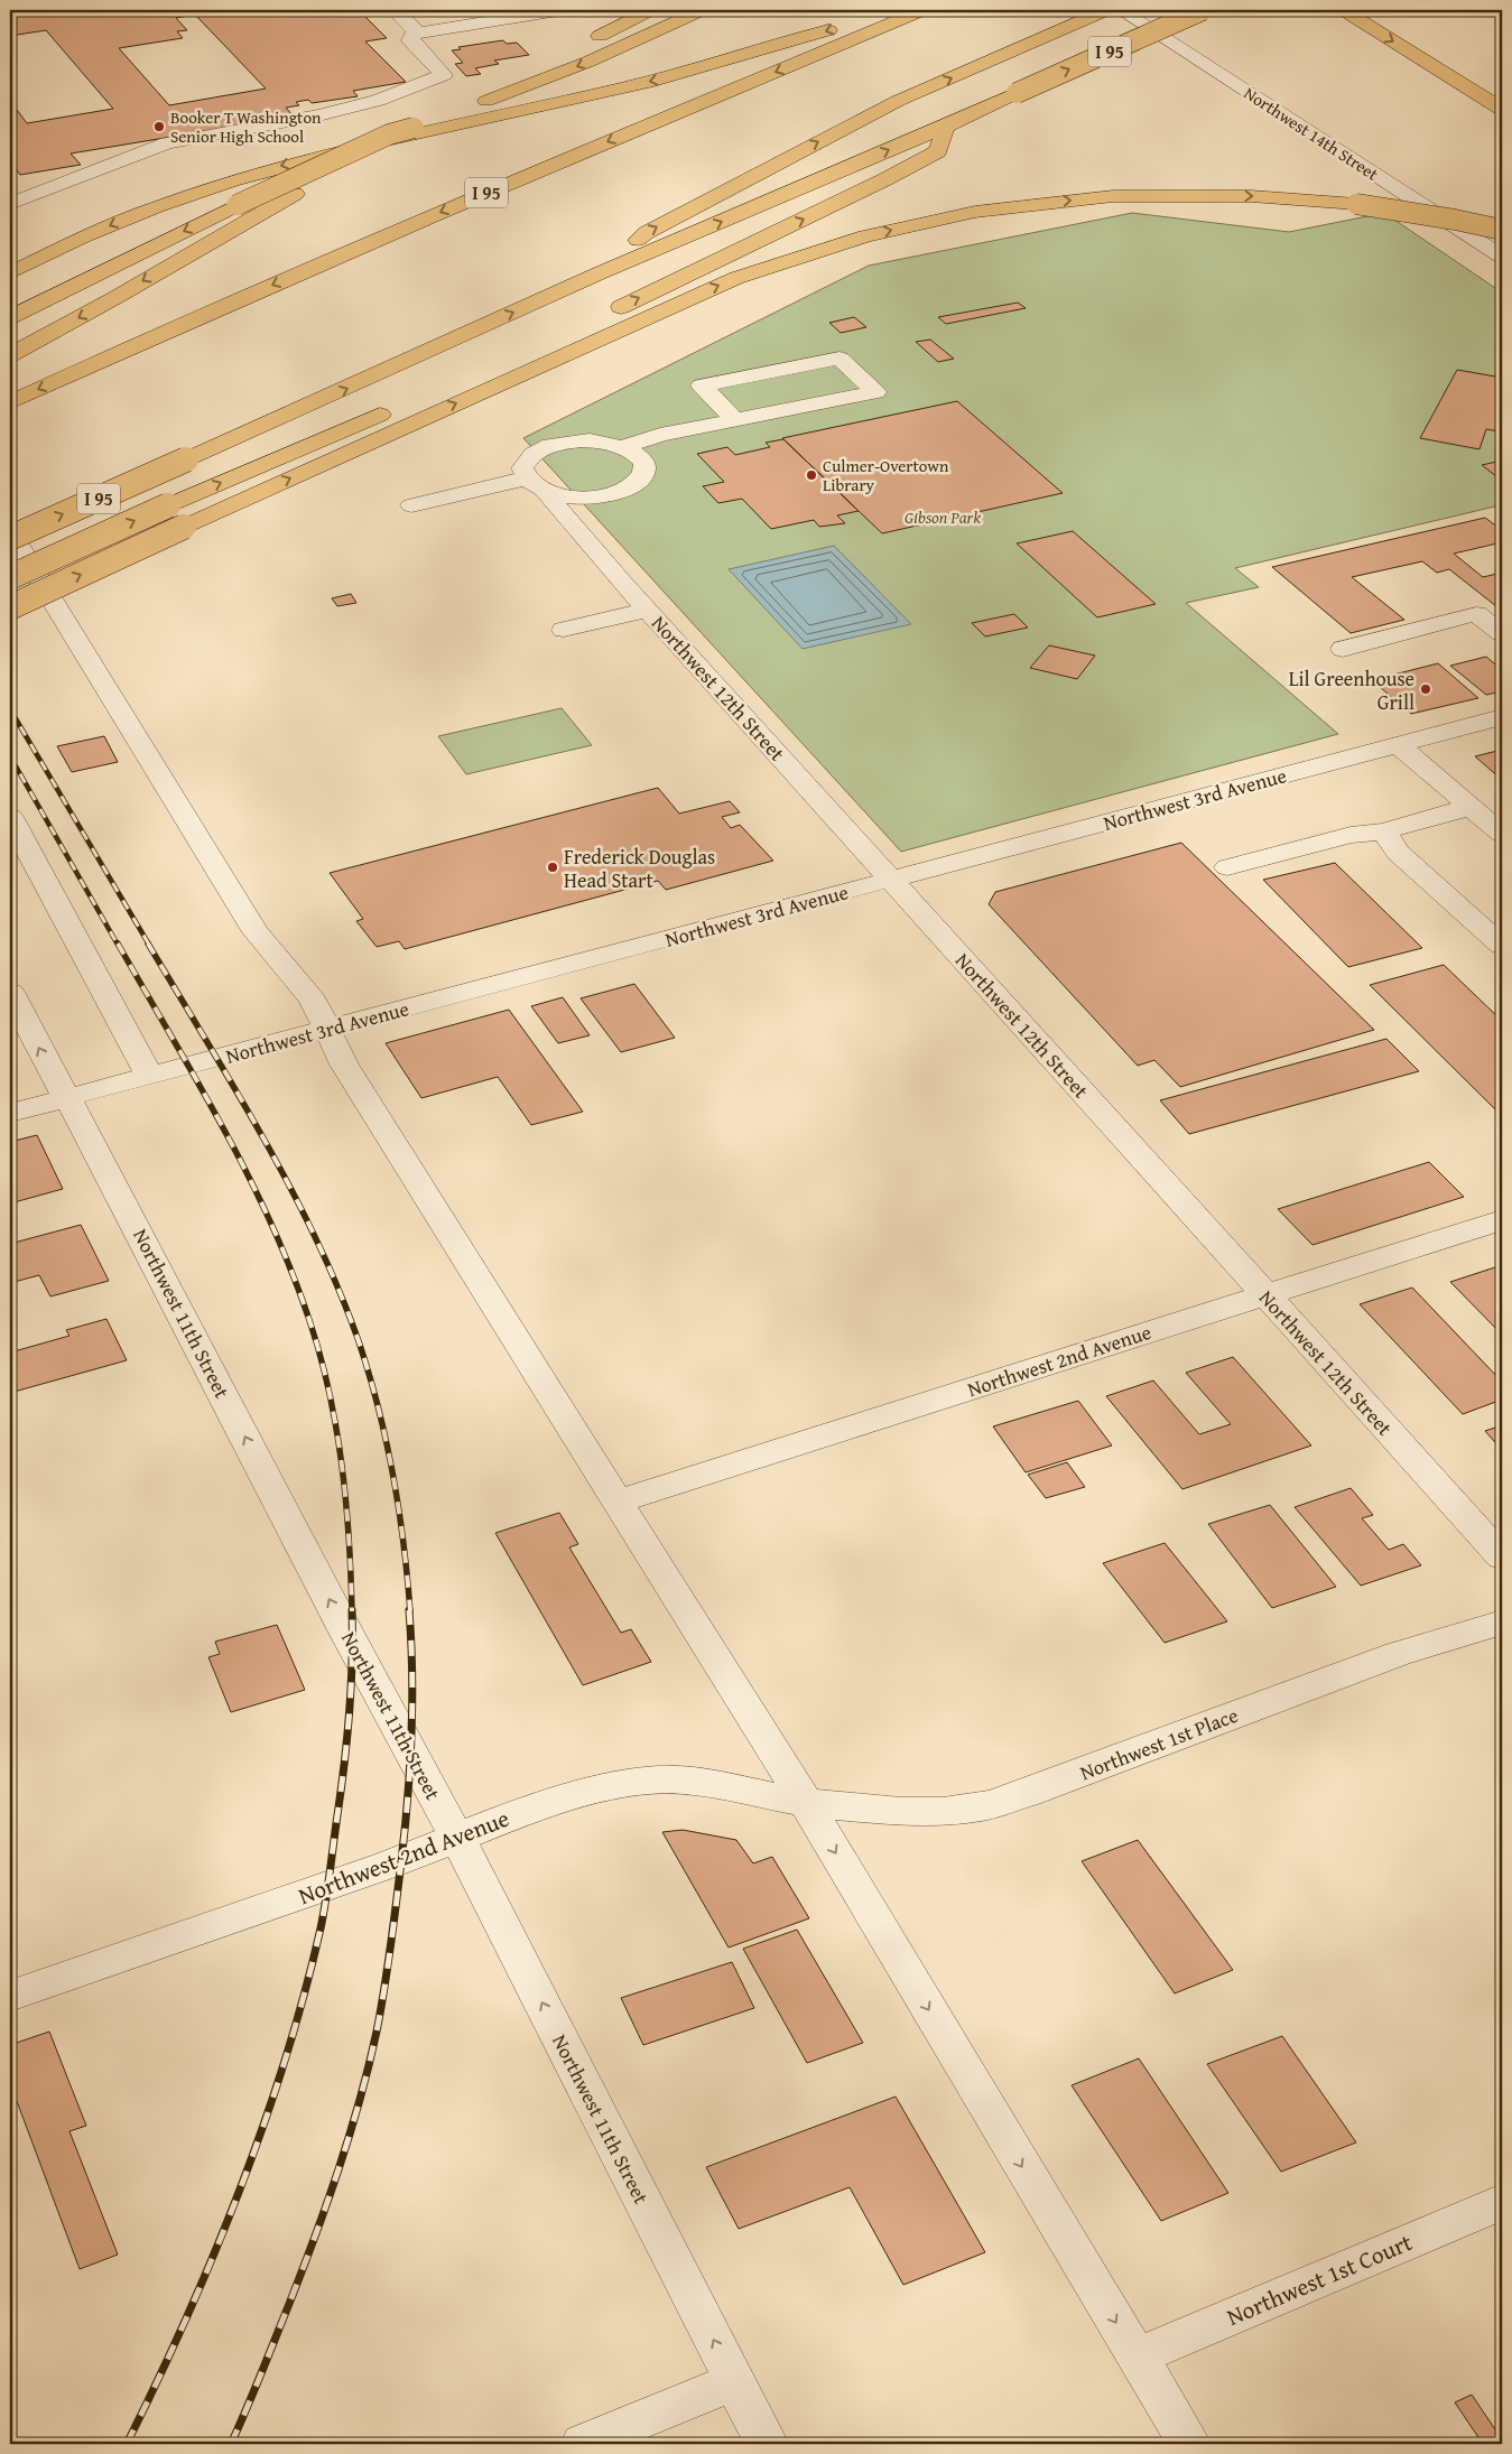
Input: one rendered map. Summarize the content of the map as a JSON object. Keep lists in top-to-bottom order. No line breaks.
{"streets":{"highway":["I 95"],"street":["Northwest 14th Street","Northwest 12th Street","Northwest 3rd Avenue","Northwest 11th Street","Northwest 2nd Avenue","Northwest 1st Place","Northwest 1st Court"]},"crossings":[["Northwest 12th Street","Northwest 3rd Avenue"],["Northwest 12th Street","Northwest 2nd Avenue"],["Northwest 3rd Avenue","Northwest 11th Street"],["Northwest 11th Street","Northwest 2nd Avenue"],["Northwest 2nd Avenue","Northwest 1st Place"]],"parks":["Gibson Park"],"places":["Booker T Washington Senior High School","Culmer-Overtown Library","Lil Greenhouse Grill","Frederick Douglas Head Start"]}
